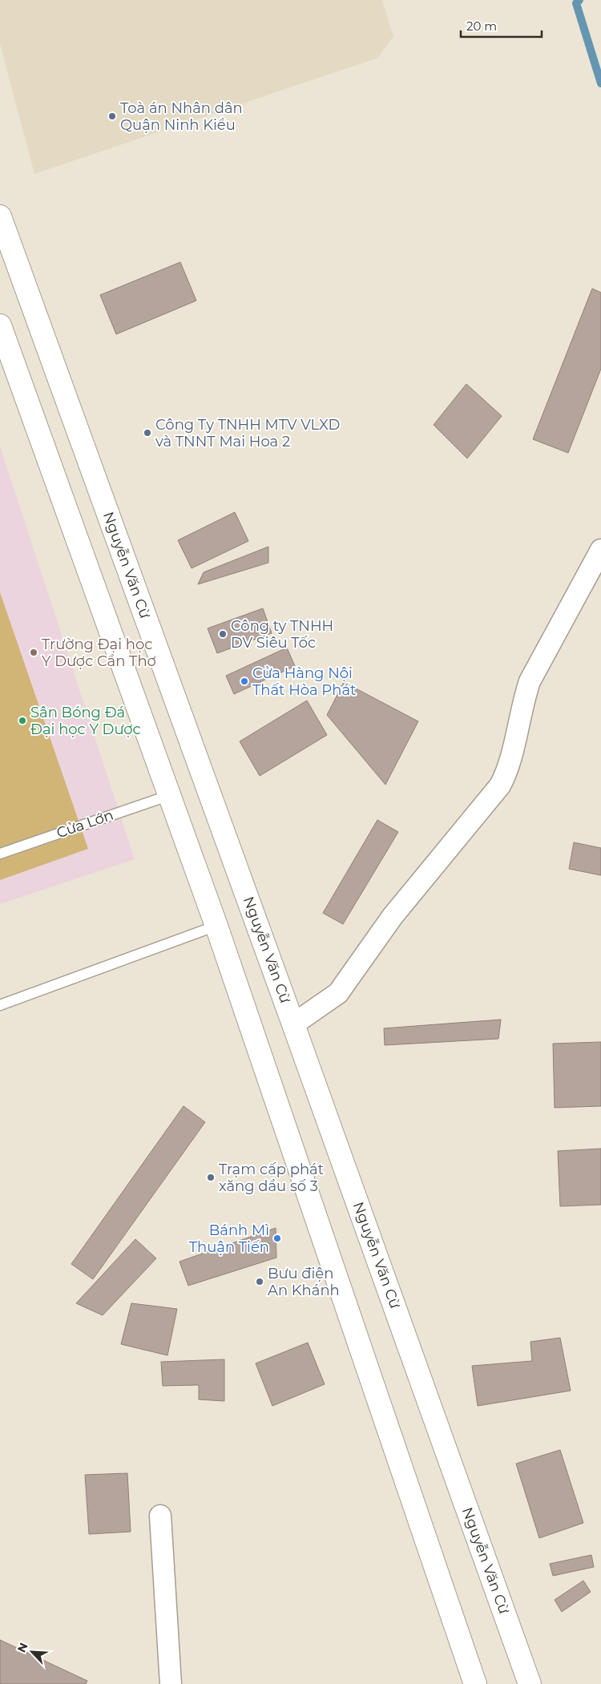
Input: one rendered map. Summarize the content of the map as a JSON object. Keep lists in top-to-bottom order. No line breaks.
{"streets":{"main road":["Nguyễn Văn Cừ"],"lane":["Cửa Lớn"]},"places":["Toà án Nhân dân Quận Ninh Kiều","Công Ty TNHH MTV VLXD và TNNT Mai Hoa 2","Công ty TNHH DV Siêu Tốc","Trường Đại học Y Dược Cần Thơ","Cửa Hàng Nội Thất Hòa Phát","Sân Bóng Đá Đại học Y Dược","Trạm cấp phát xăng dầu số 3","Bánh Mì Thuận Tiến","Bưu điện An Khánh"],"scale_bar":"20 m","north":"top left"}
